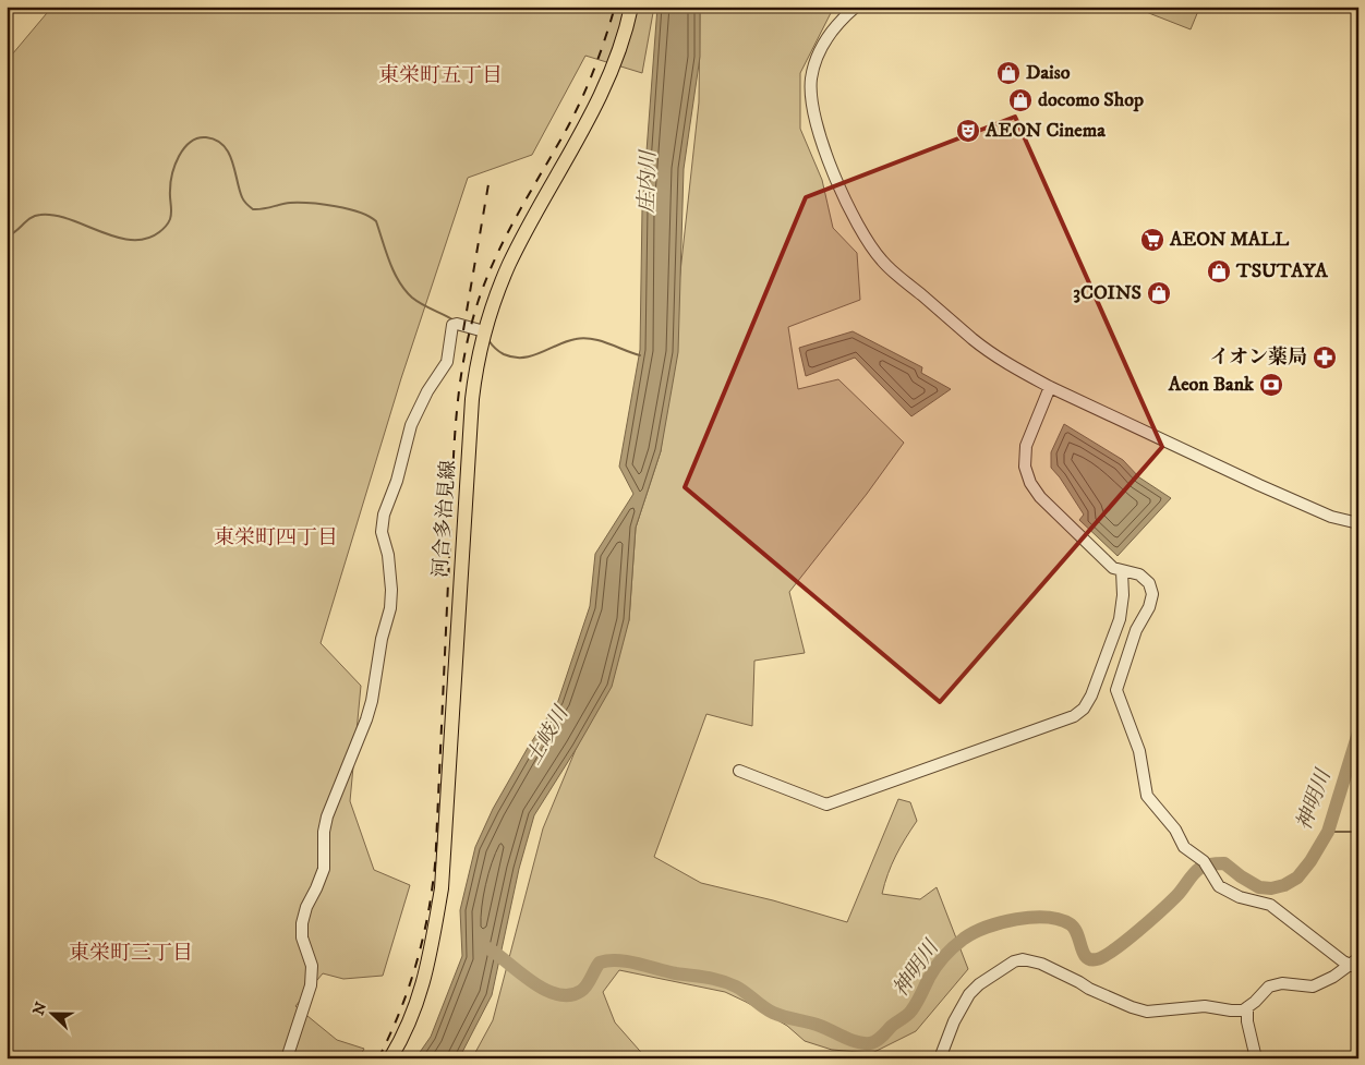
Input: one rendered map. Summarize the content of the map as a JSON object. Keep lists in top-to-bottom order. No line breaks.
{"streets":{"main road":["河合多治見線"]},"districts":["東栄町五丁目","東栄町四丁目","東栄町三丁目"],"water":["庄内川","土岐川","神明川"],"places":{"shop":["Daiso","docomo Shop","TSUTAYA","3COINS"],"theatre":["AEON Cinema"],"supermarket":["AEON MALL"],"pharmacy":["イオン薬局"],"bank":["Aeon Bank"]},"north":"left"}
